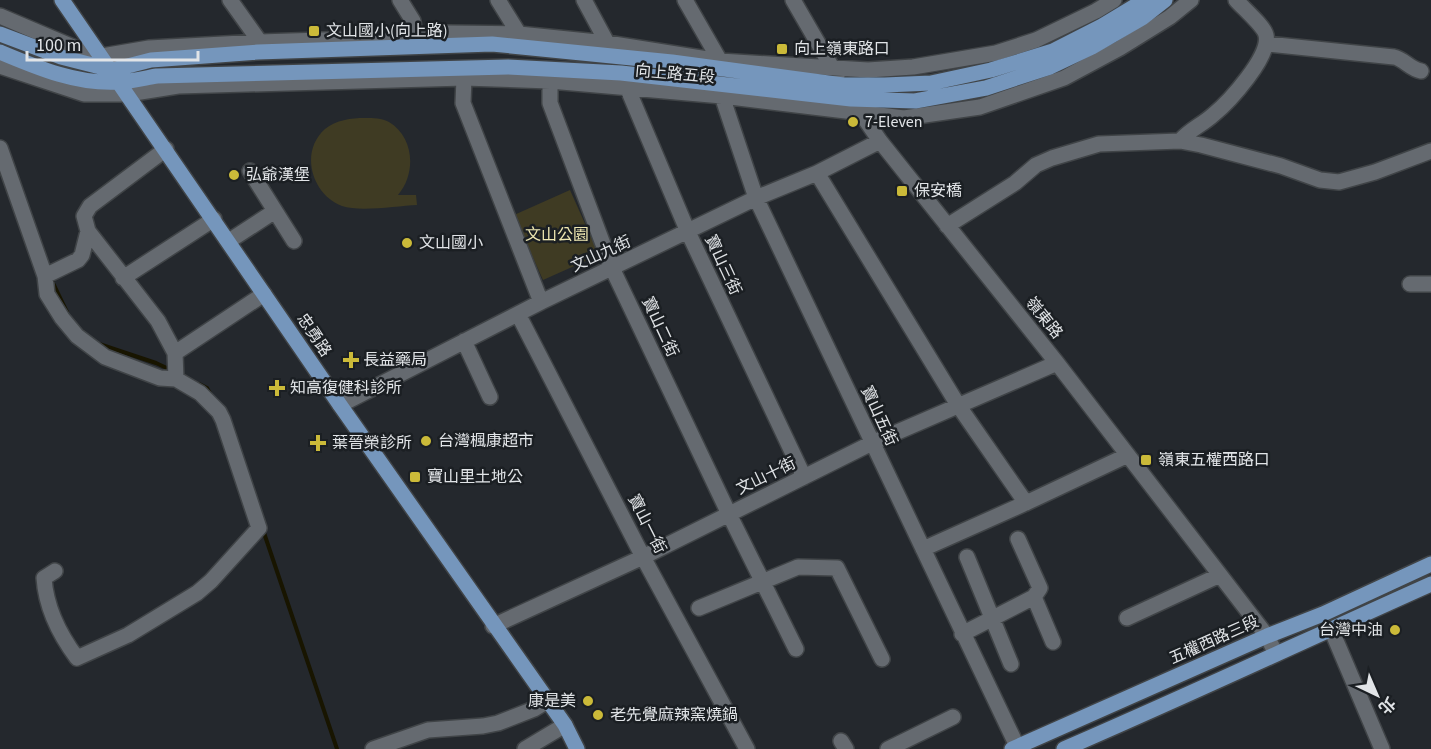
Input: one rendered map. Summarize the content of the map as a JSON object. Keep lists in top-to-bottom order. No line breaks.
{"streets":{"main road":["向上路五段","忠勇路","五權西路三段"],"street":["文山九街","寶山三街","嶺東路","寶山二街","寶山五街","文山十街","寶山一街"]},"crossings":[["向上路五段","寶山三街"],["向上路五段","嶺東路"],["向上路五段","寶山二街"],["向上路五段","忠勇路"],["向上路五段","寶山五街"],["文山九街","寶山三街"],["文山九街","嶺東路"],["文山九街","寶山二街"],["文山九街","忠勇路"],["文山九街","寶山五街"],["文山九街","寶山一街"],["寶山三街","文山十街"],["嶺東路","文山十街"],["嶺東路","五權西路三段"],["寶山二街","文山十街"],["忠勇路","文山十街"],["寶山五街","文山十街"],["寶山五街","五權西路三段"],["文山十街","寶山一街"]],"parks":["文山公園"],"places":{"transit":["文山國小(向上路)","向上嶺東路口","保安橋","嶺東五權西路口","寶山里土地公"],"other":["7-Eleven","弘爺漢堡","文山國小","台灣楓康超市","台灣中油","康是美","老先覺麻辣窯燒鍋"],"health":["長益藥局","知高復健科診所","葉晉榮診所"]},"scale_bar":"100 m","north":"bottom right"}
